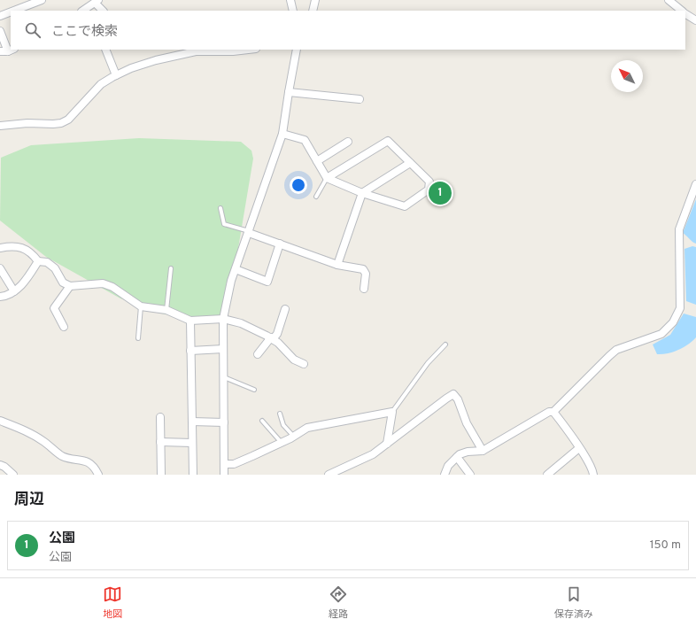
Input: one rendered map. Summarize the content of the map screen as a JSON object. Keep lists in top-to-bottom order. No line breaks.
{"north":"top left","page":{"search":"ここで検索","pins":"1","heading":"周辺","list":[{"mark":"1","name":"公園","note":"公園","value":"150 m"}],"nav":["地図","経路","保存済み"]}}
